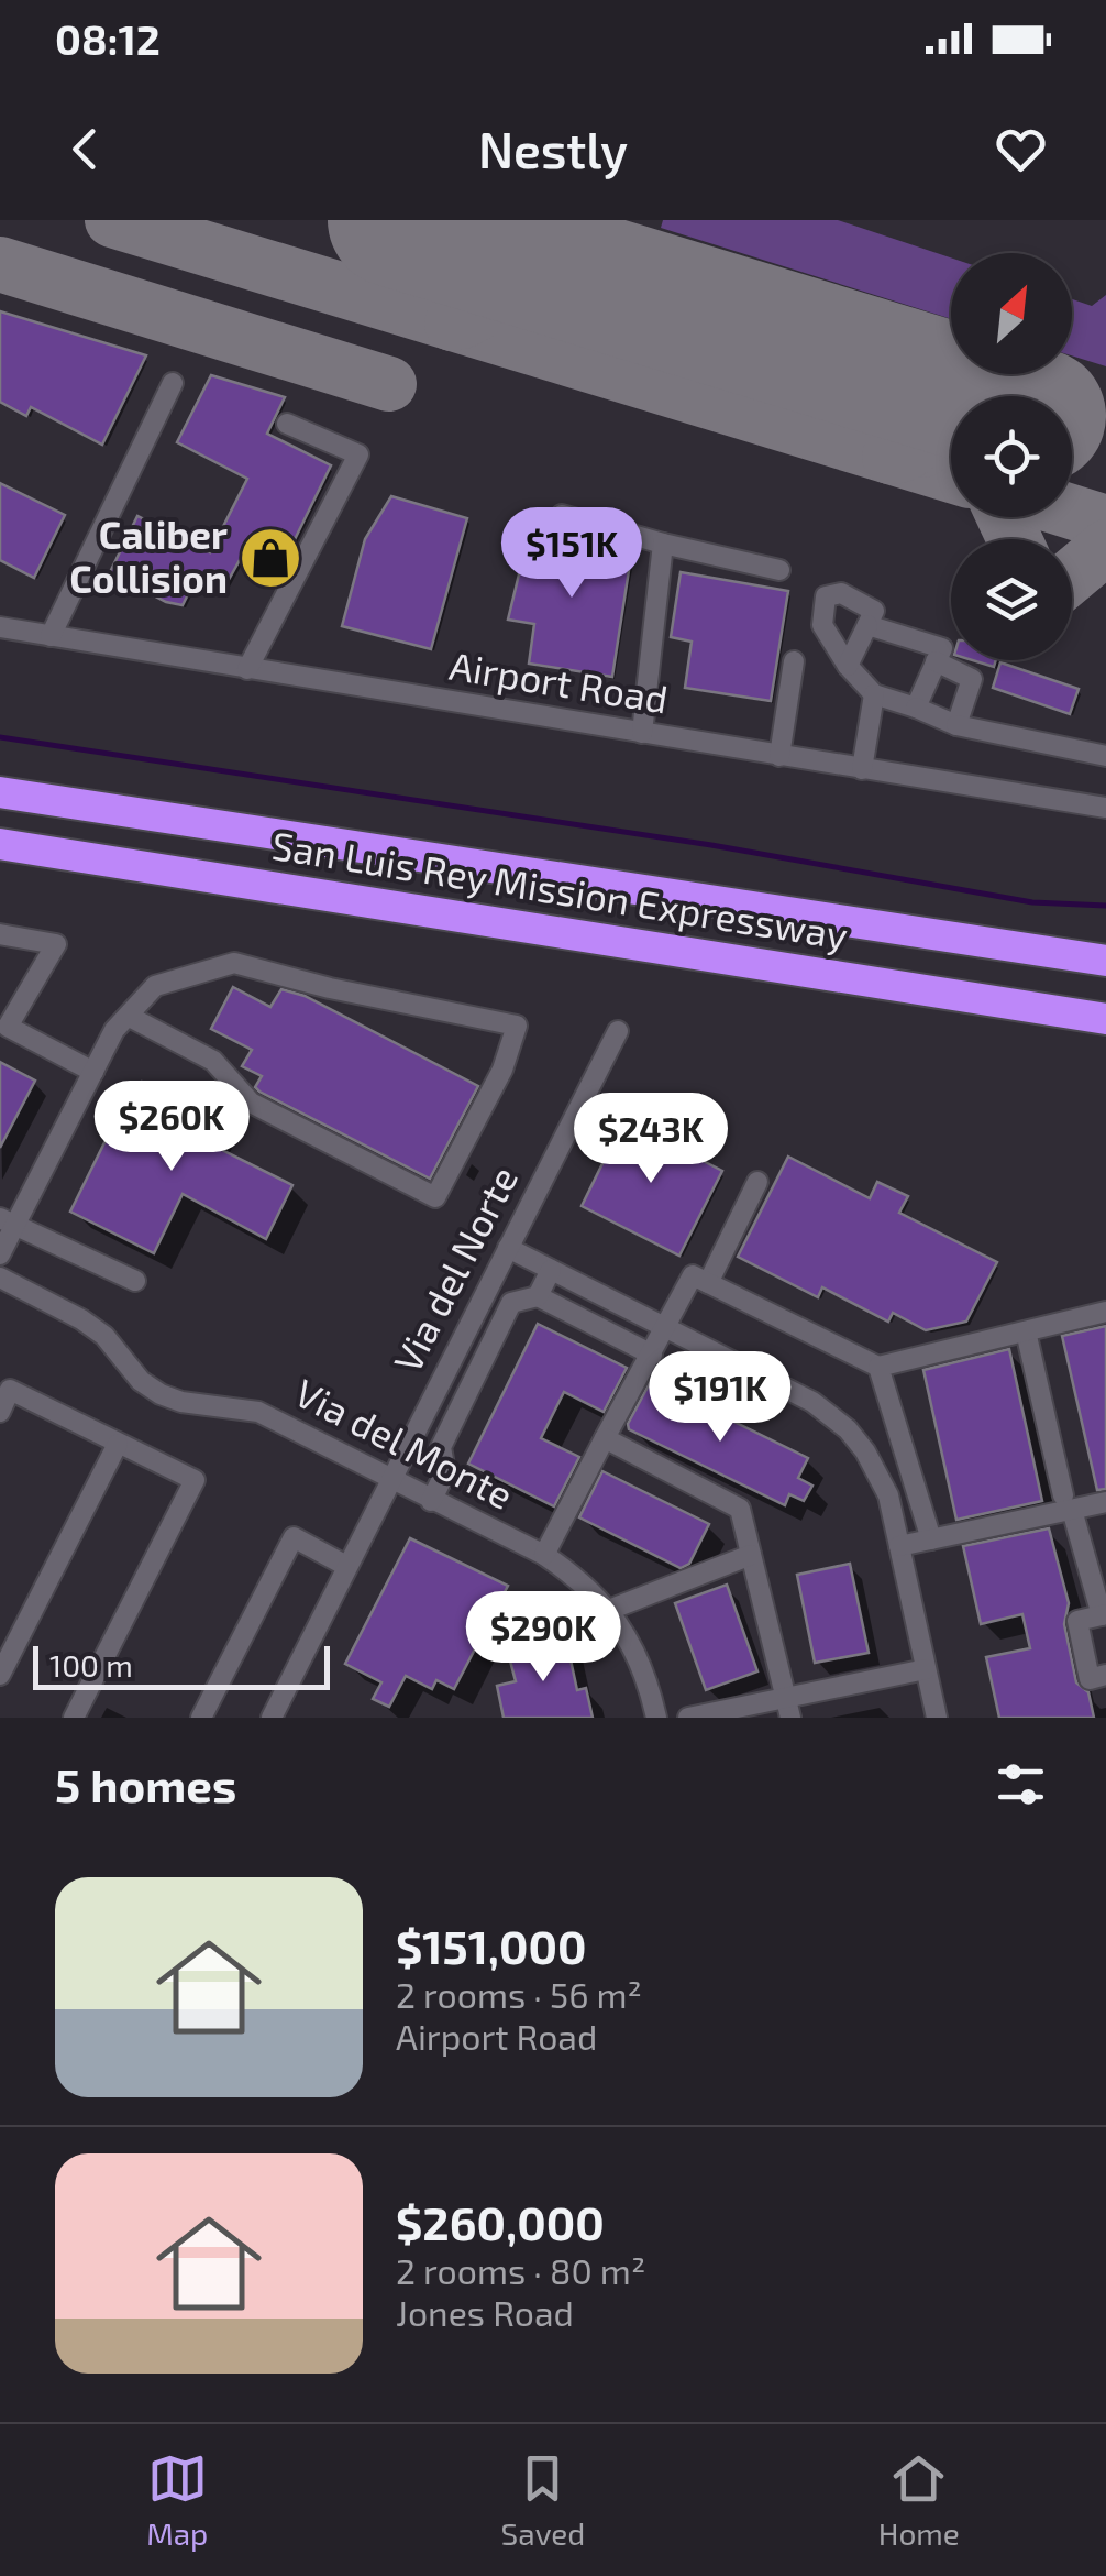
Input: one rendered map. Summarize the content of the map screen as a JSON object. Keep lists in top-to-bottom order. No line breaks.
{"streets":{"highway":["San Luis Rey Mission Expressway"],"street":["Airport Road","Via del Norte","Via del Monte"]},"crossings":[["Via del Norte","Via del Monte"]],"places":{"shop":["Caliber Collision"]},"scale_bar":"100 m","north":"top right","page":{"status":"08:12","header":"Nestly","price":["$151K","$260K","$243K","$191K","$290K"],"scale":"100 m","heading":"5 homes","list":[{"name":"$151,000","note":"2 rooms · 56 m² · Airport Road"},{"name":"$260,000","note":"2 rooms · 80 m² · Jones Road"}],"tabs":["Map","Saved","Home"]}}
